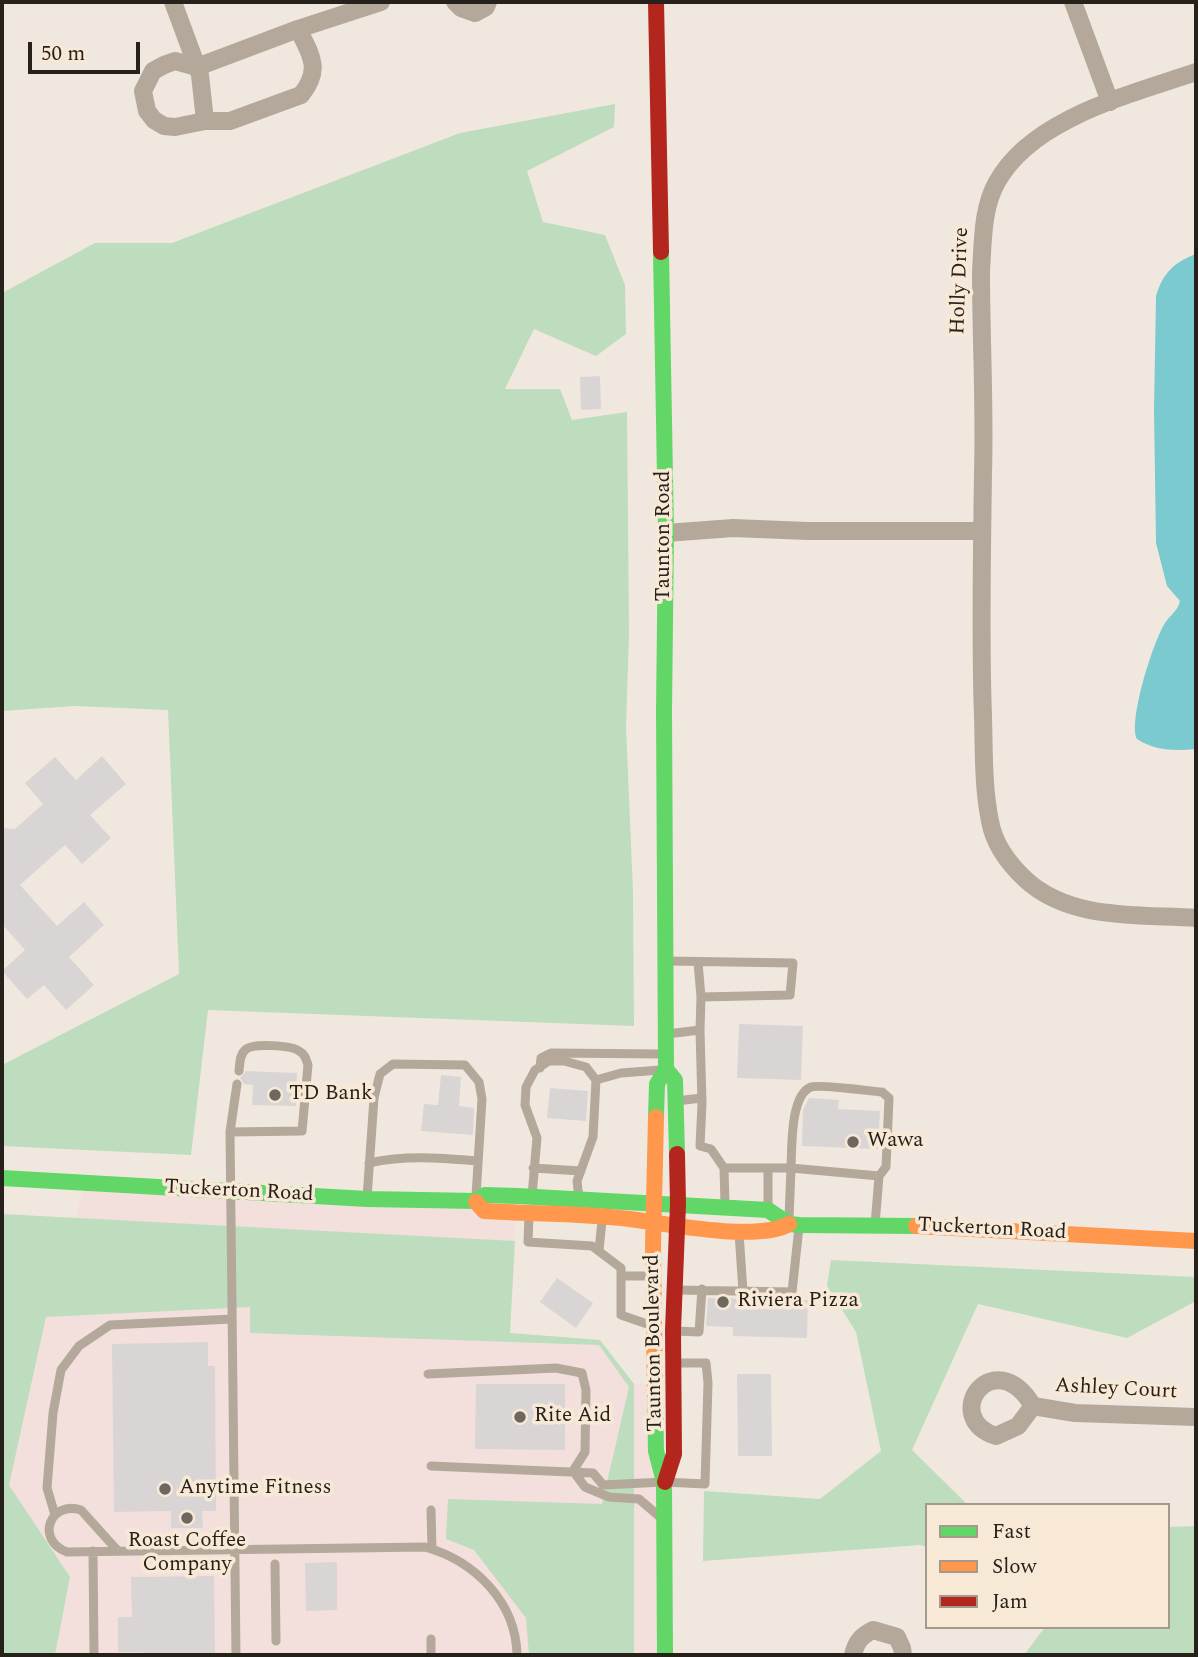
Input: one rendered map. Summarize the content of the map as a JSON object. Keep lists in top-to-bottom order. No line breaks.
{"streets":{"main road":["Taunton Road","Tuckerton Road","Taunton Boulevard"],"street":["Holly Drive","Ashley Court"]},"crossings":[["Taunton Road","Tuckerton Road"],["Taunton Road","Taunton Boulevard"],["Tuckerton Road","Taunton Boulevard"]],"places":["TD Bank","Wawa","Riviera Pizza","Rite Aid","Anytime Fitness","Roast Coffee Company"],"legend":["Fast","Slow","Jam"],"scale_bar":"50 m"}
